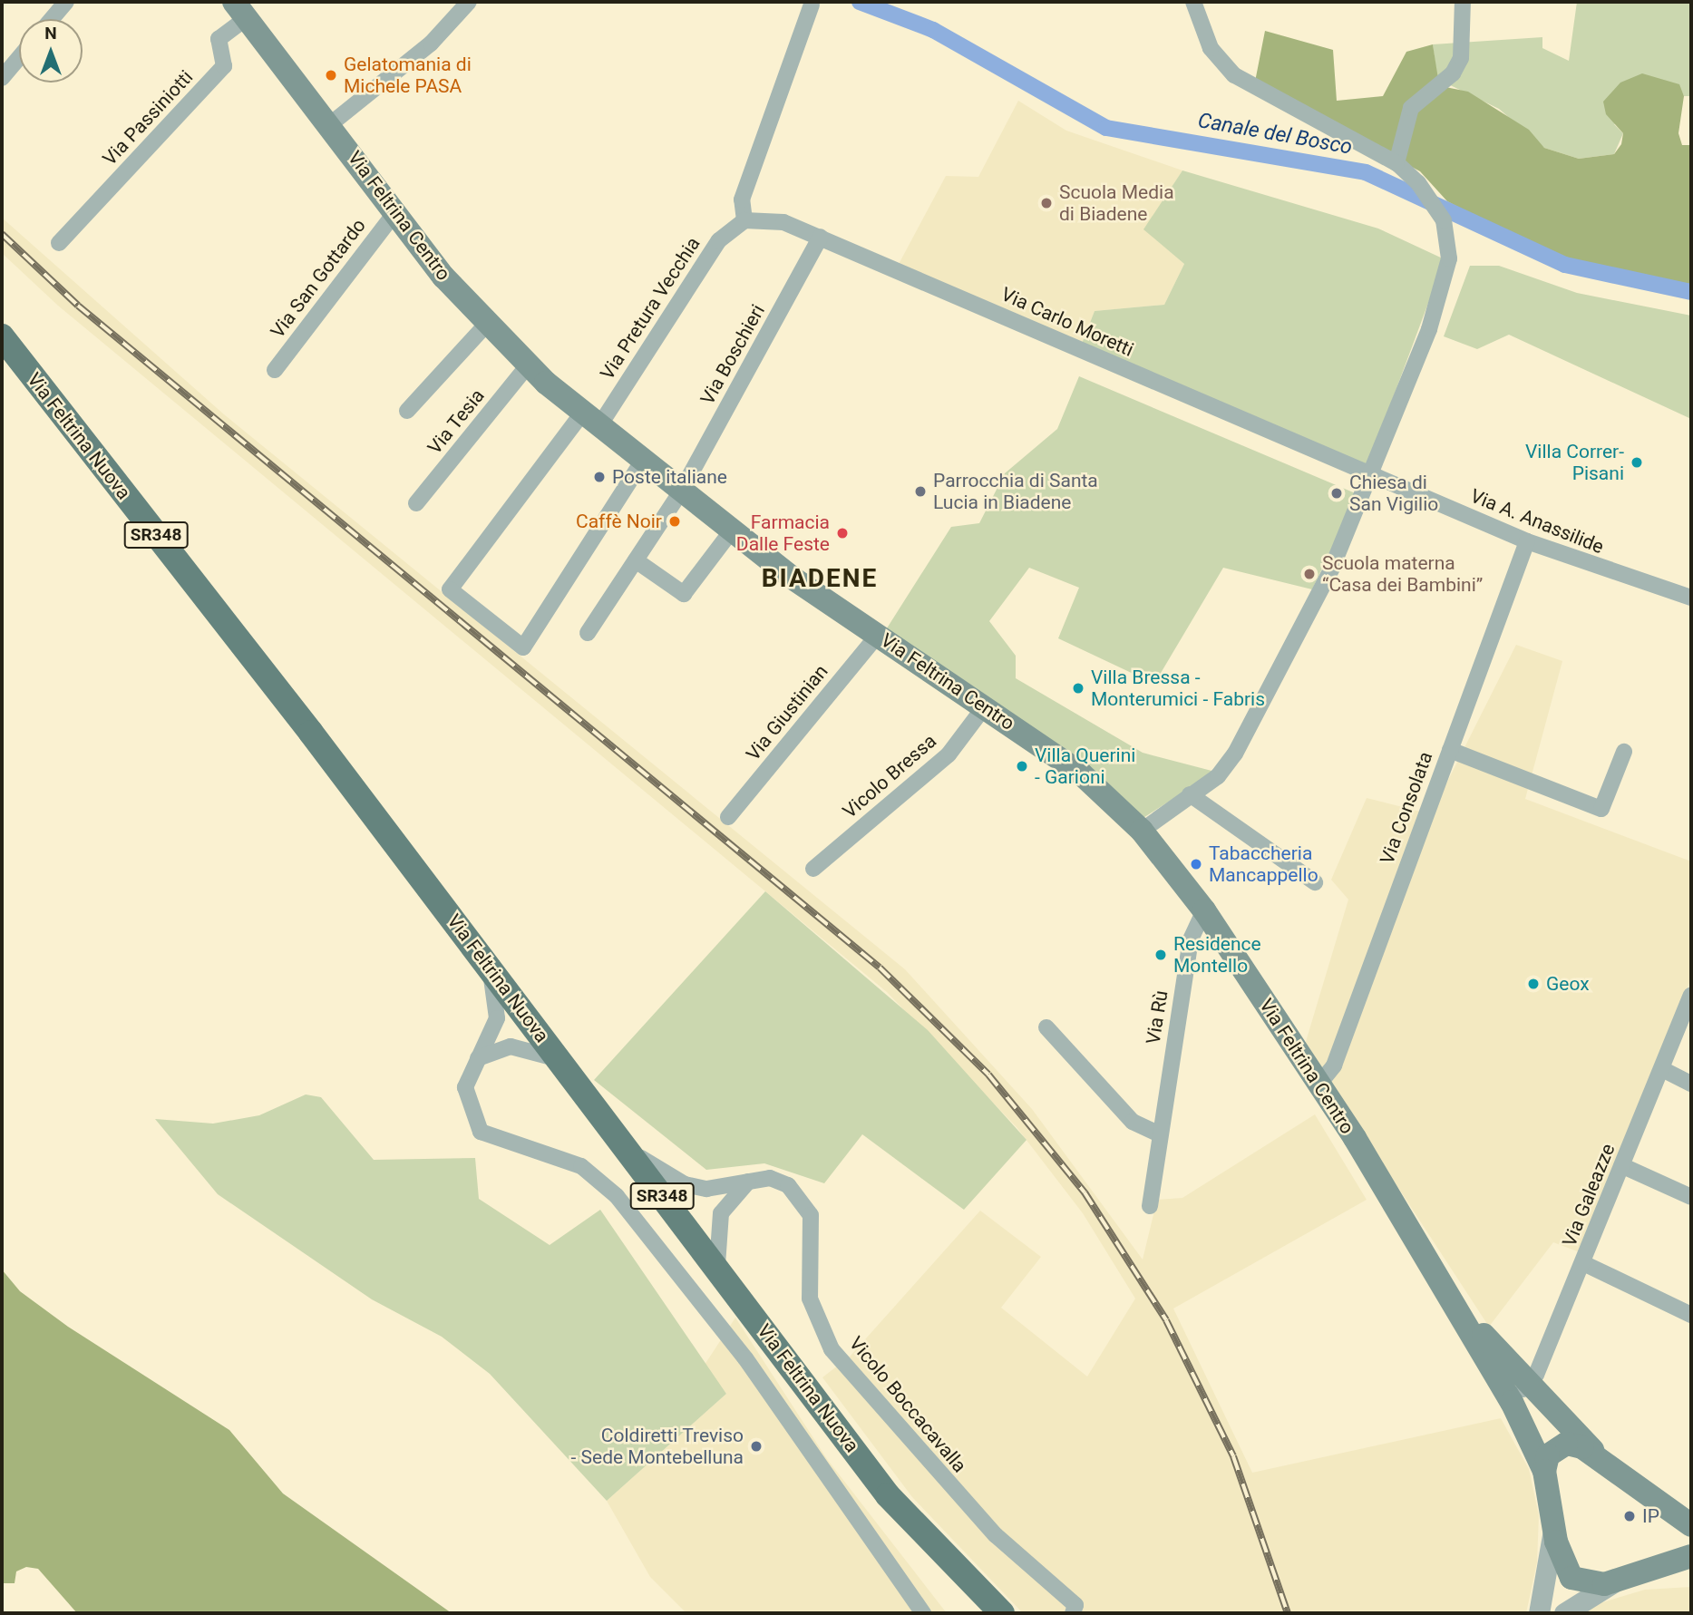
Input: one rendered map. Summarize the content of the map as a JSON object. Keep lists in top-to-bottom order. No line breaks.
{"streets":{"main road":["Via Feltrina Centro","Via Feltrina Nuova","SR348"],"street":["Via Passiniotti","Via San Gottardo","Via Pretura Vecchia","Via Carlo Moretti","Via Boschieri","Via Tesia","Via A. Anassilide","Via Giustinian","Vicolo Bressa","Via Consolata","Via Rù","Via Galeazze","Vicolo Boccacavalla"]},"crossings":[["Via Passiniotti","Via Feltrina Centro"],["Via Feltrina Centro","Via San Gottardo"],["Via Feltrina Centro","Via Pretura Vecchia"],["Via Feltrina Centro","Via Boschieri"],["Via Feltrina Centro","Via Tesia"],["Via Feltrina Centro","Via Giustinian"],["Via Feltrina Centro","Vicolo Bressa"],["Via Feltrina Centro","Via Consolata"],["Via Feltrina Centro","Via Rù"],["Via Feltrina Centro","Via Galeazze"],["Via Pretura Vecchia","Via Carlo Moretti"],["Via Carlo Moretti","Via Boschieri"],["Via Carlo Moretti","Via A. Anassilide"],["Via A. Anassilide","Via Consolata"]],"districts":["BIADENE"],"water":["Canale del Bosco"],"places":["Gelatomania di Michele PASA","Scuola Media di Biadene","Villa Correr- Pisani","Poste italiane","Parrocchia di Santa Lucia in Biadene","Chiesa di San Vigilio","Caffè Noir","Farmacia Dalle Feste","Scuola materna “Casa dei Bambini”","Villa Bressa - Monterumici - Fabris","Villa Querini - Garioni","Tabaccheria Mancappello","Residence Montello","Geox","Coldiretti Treviso - Sede Montebelluna","IP"],"north":"top"}
